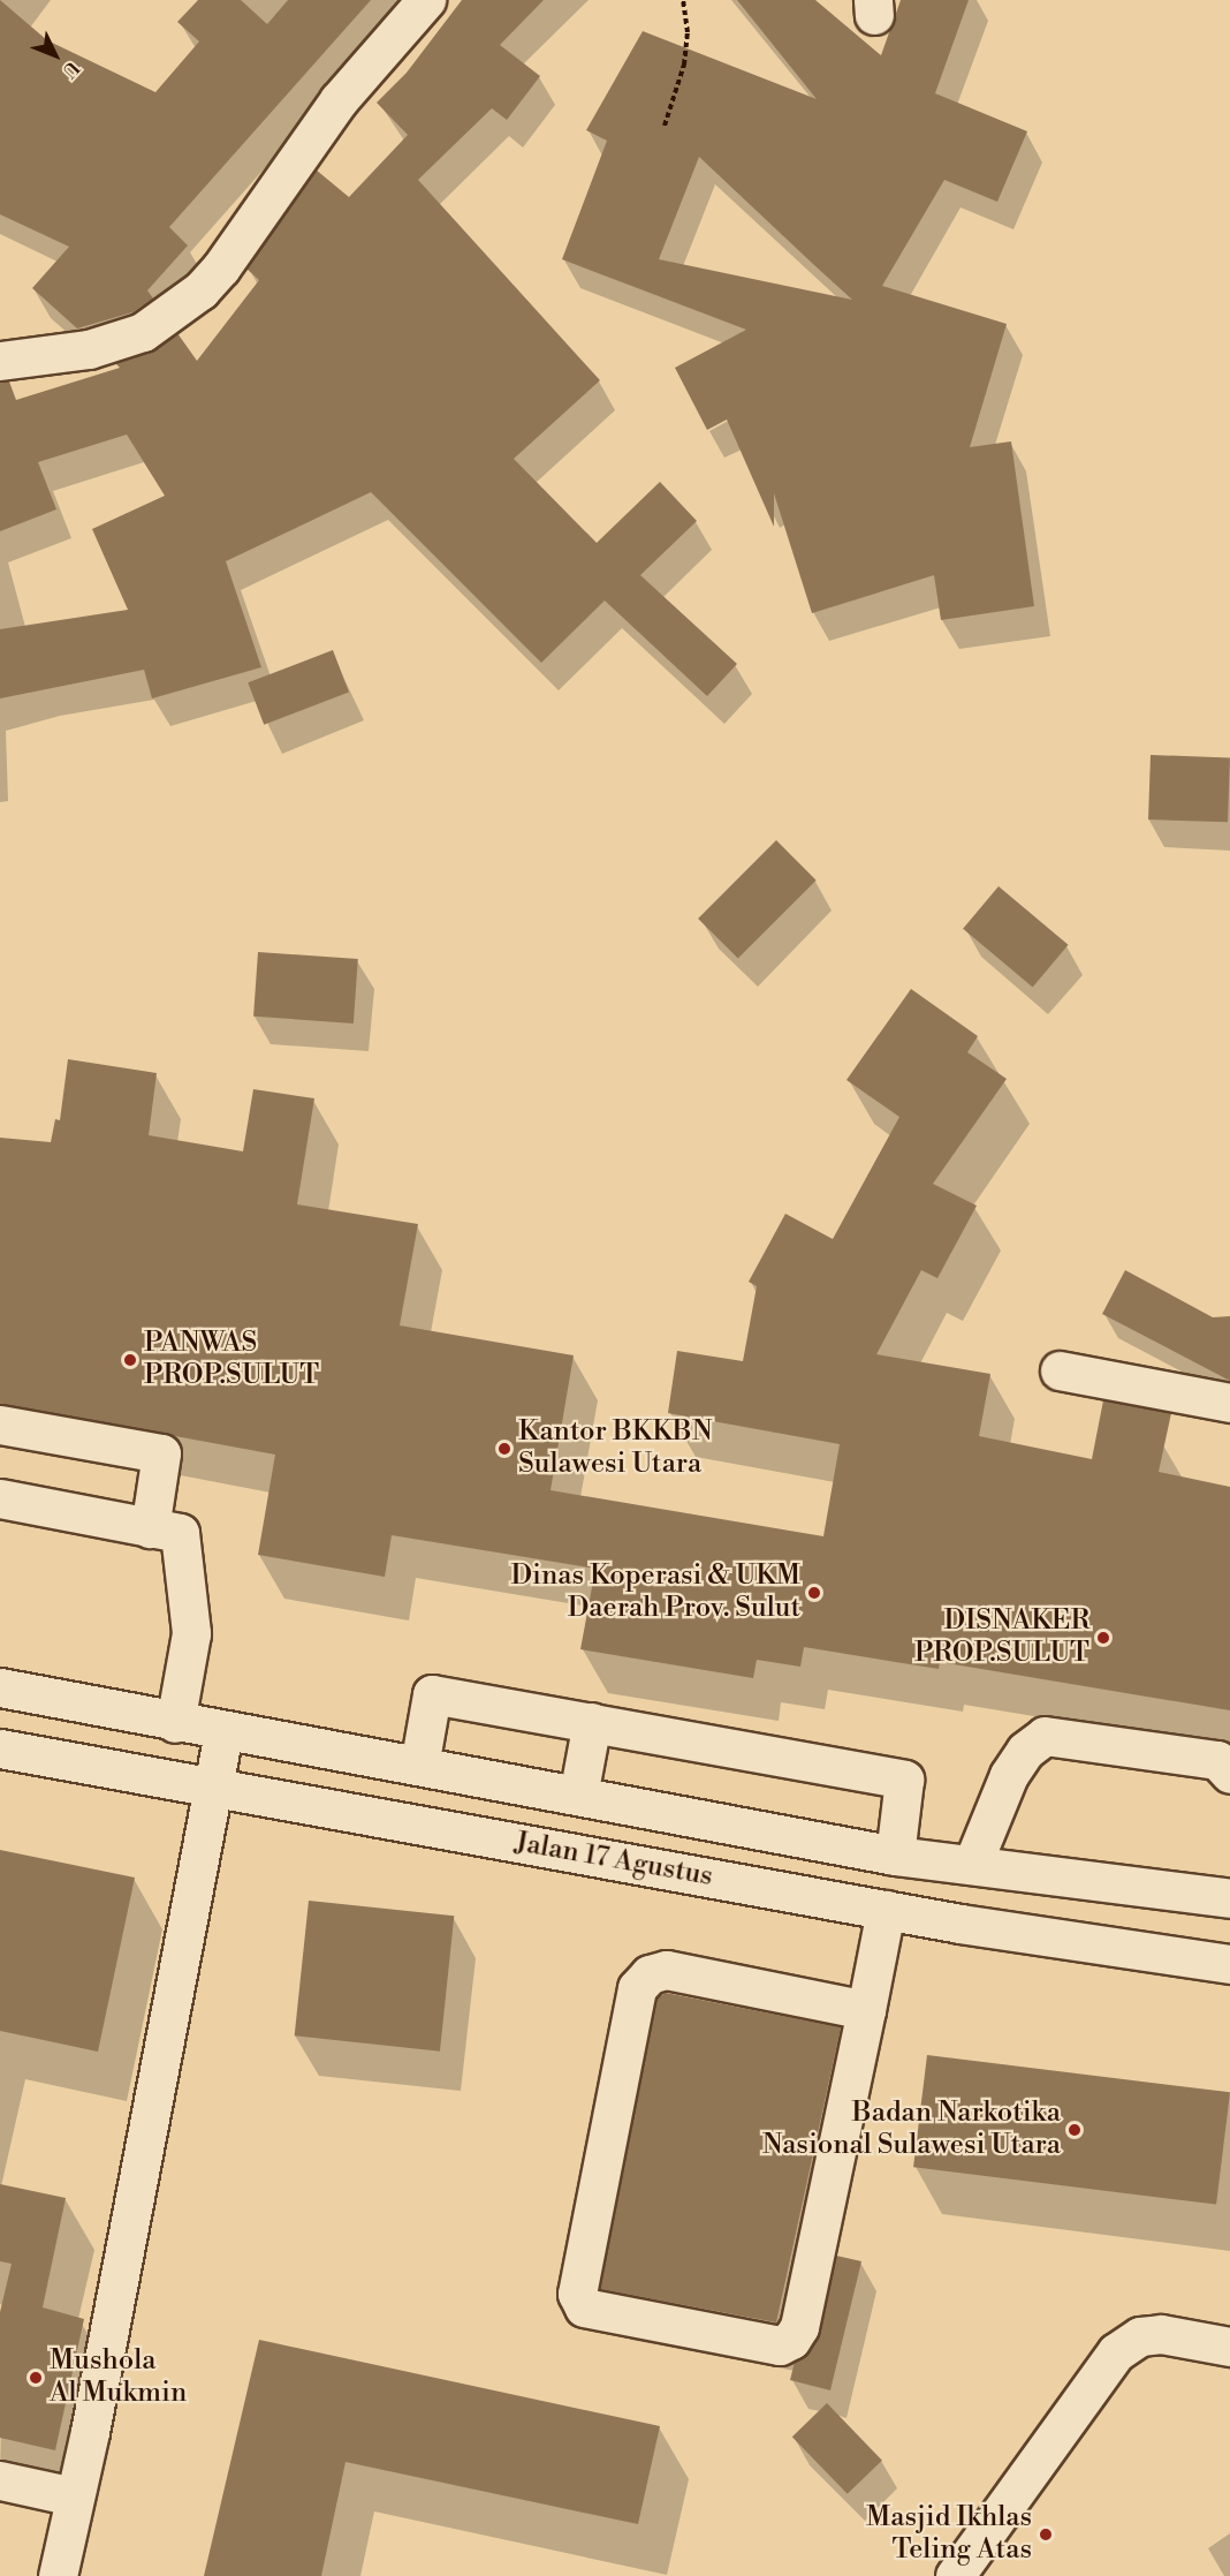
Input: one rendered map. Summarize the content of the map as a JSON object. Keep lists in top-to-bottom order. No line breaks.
{"streets":{"street":["Jalan 17 Agustus"]},"places":["PANWAS PROP.SULUT","Kantor BKKBN Sulawesi Utara","Dinas Koperasi & UKM Daerah Prov. Sulut","DISNAKER PROP.SULUT","Badan Narkotika Nasional Sulawesi Utara","Mushola Al Mukmin","Masjid Ikhlas Teling Atas"],"north":"bottom right"}
